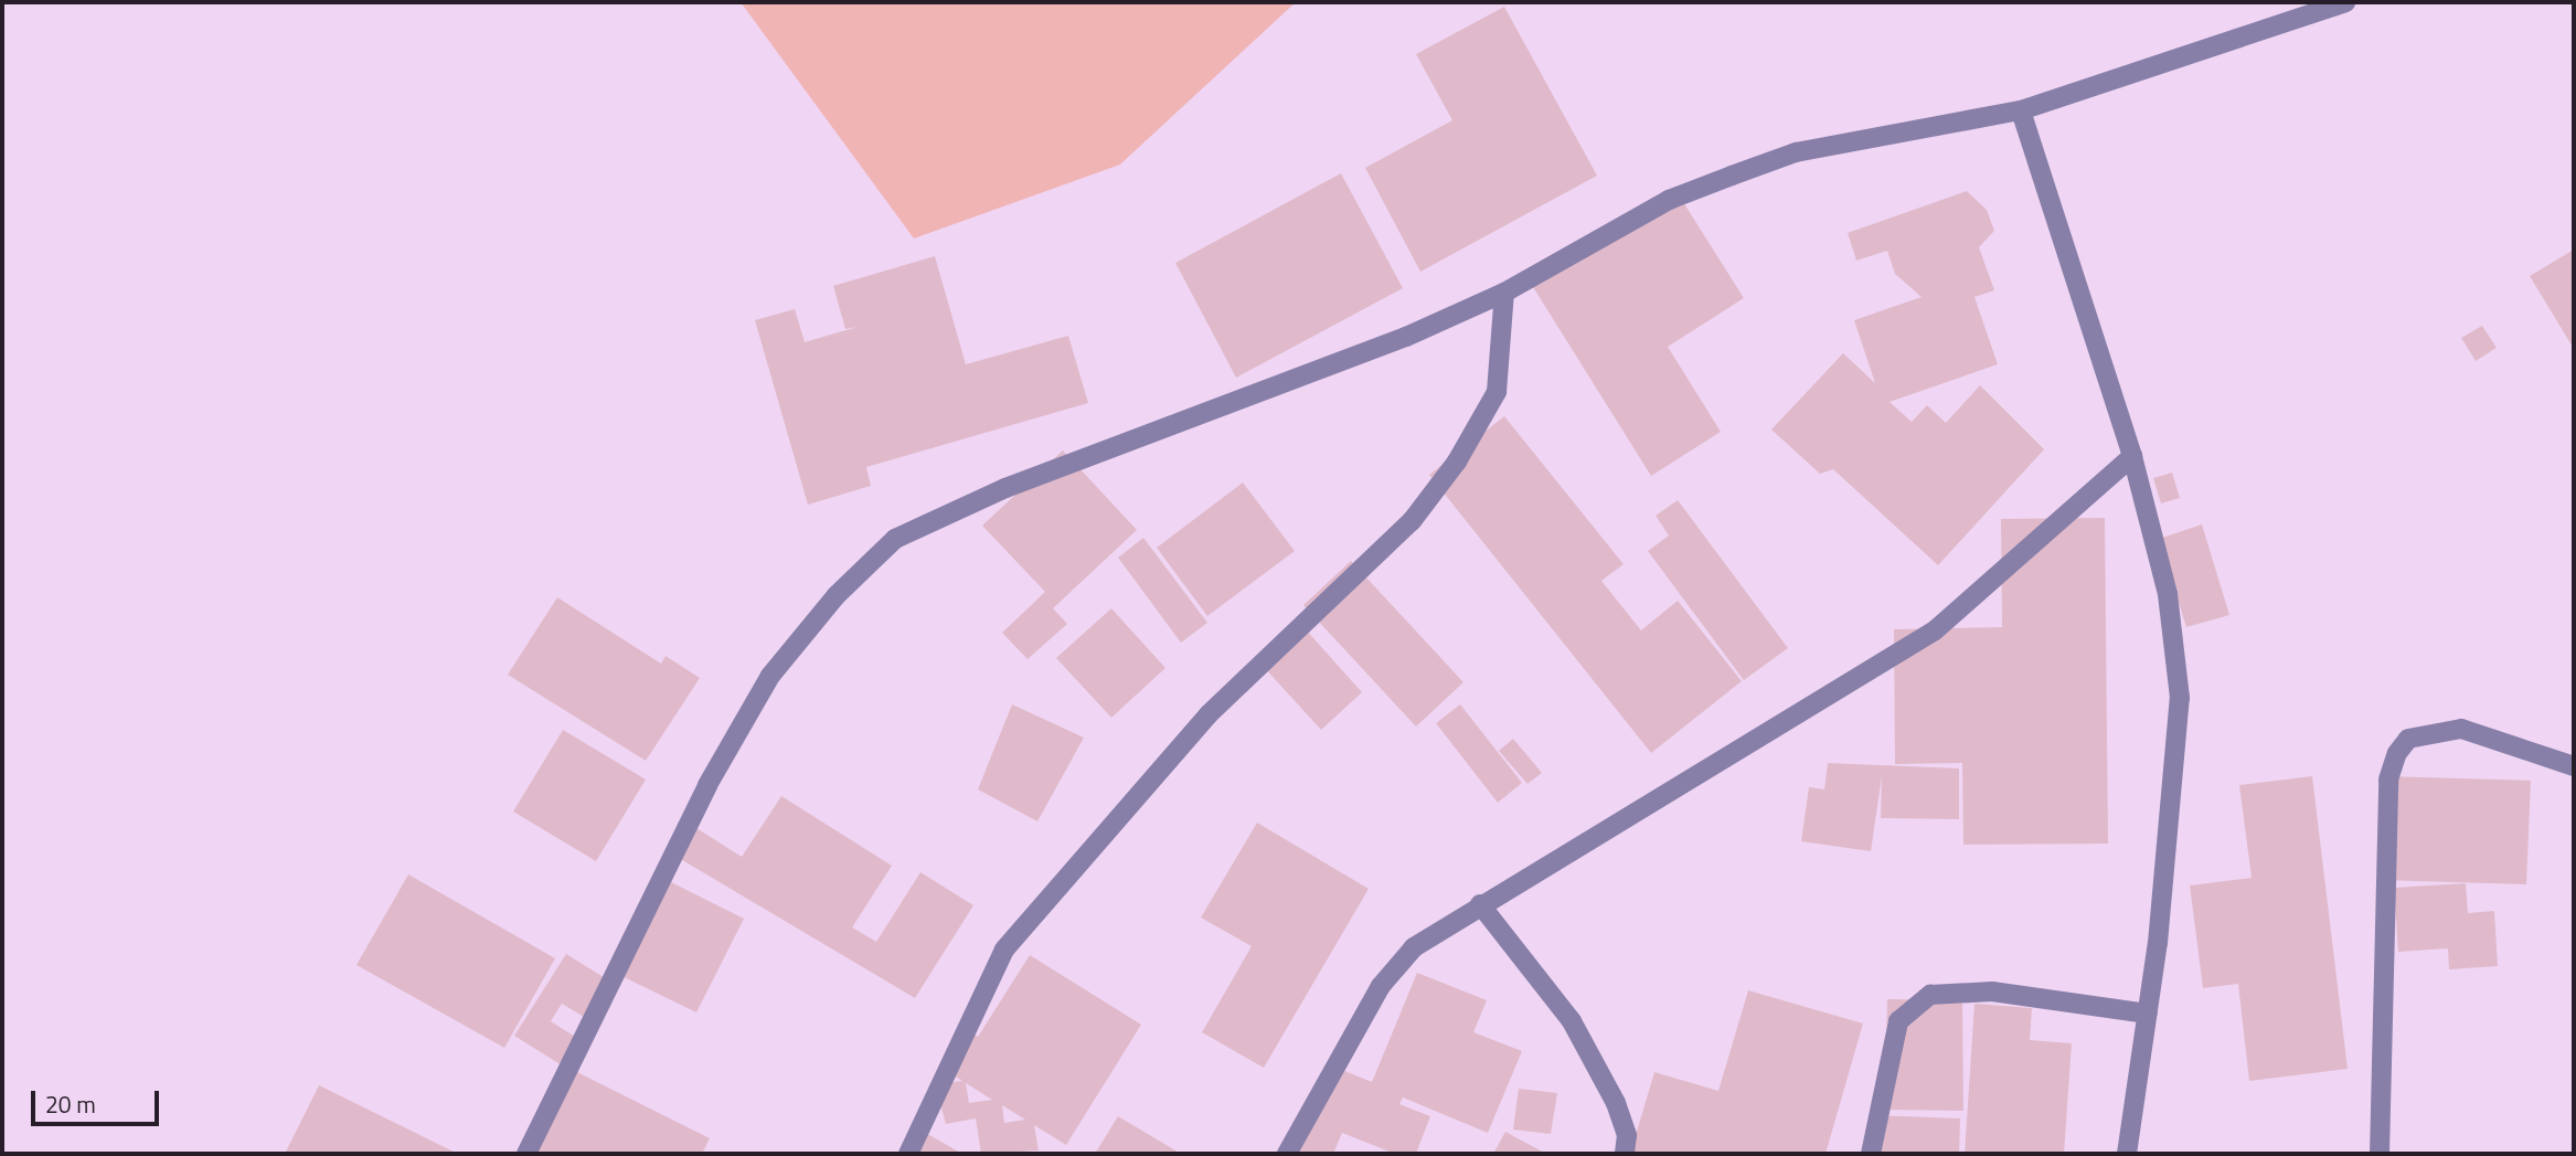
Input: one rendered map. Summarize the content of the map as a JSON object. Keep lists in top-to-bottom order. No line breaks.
{"scale_bar":"20 m"}
